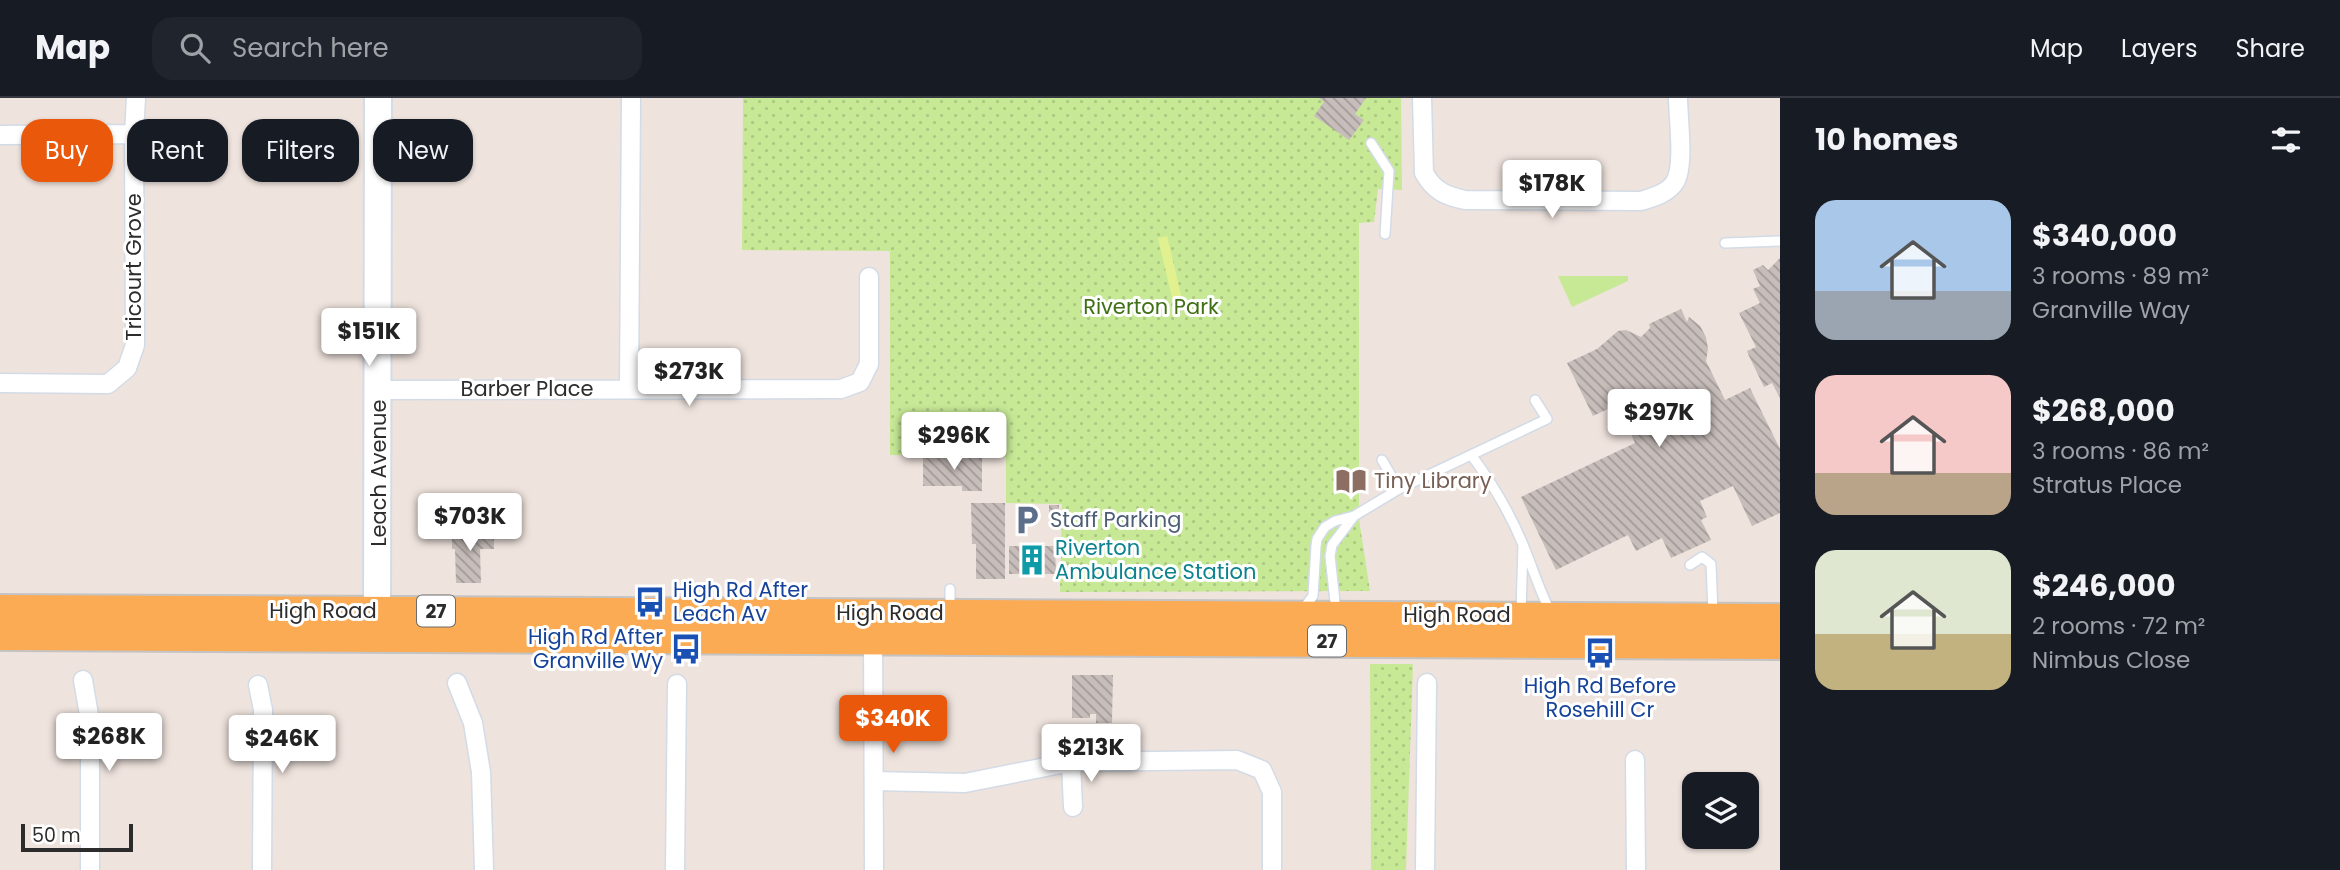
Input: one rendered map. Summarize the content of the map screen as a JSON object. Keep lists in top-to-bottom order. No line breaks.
{"streets":{"main road":["High Road","27"],"street":["Tricourt Grove","Barber Place","Leach Avenue"]},"crossings":[["Barber Place","Leach Avenue"],["Leach Avenue","High Road"]],"parks":["Riverton Park"],"places":{"library":["Tiny Library"],"parking":["Staff Parking"],"building":["Riverton Ambulance Station"],"bus stop":["High Rd After Leach Av","High Rd After Granville Wy","High Rd Before Rosehill Cr"]},"scale_bar":"50 m","page":{"header":"Map","search":"Search here","nav":["Map","Layers","Share"],"heading":"10 homes","chip":["Buy","Rent","Filters","New"],"price":["$178K","$151K","$273K","$297K","$296K","$703K","$340K","$268K","$246K","$213K"],"list":[{"name":"$340,000","note":"3 rooms · 89 m² · Granville Way"},{"name":"$268,000","note":"3 rooms · 86 m² · Stratus Place"},{"name":"$246,000","note":"2 rooms · 72 m² · Nimbus Close"}],"scale":"50 m"}}
